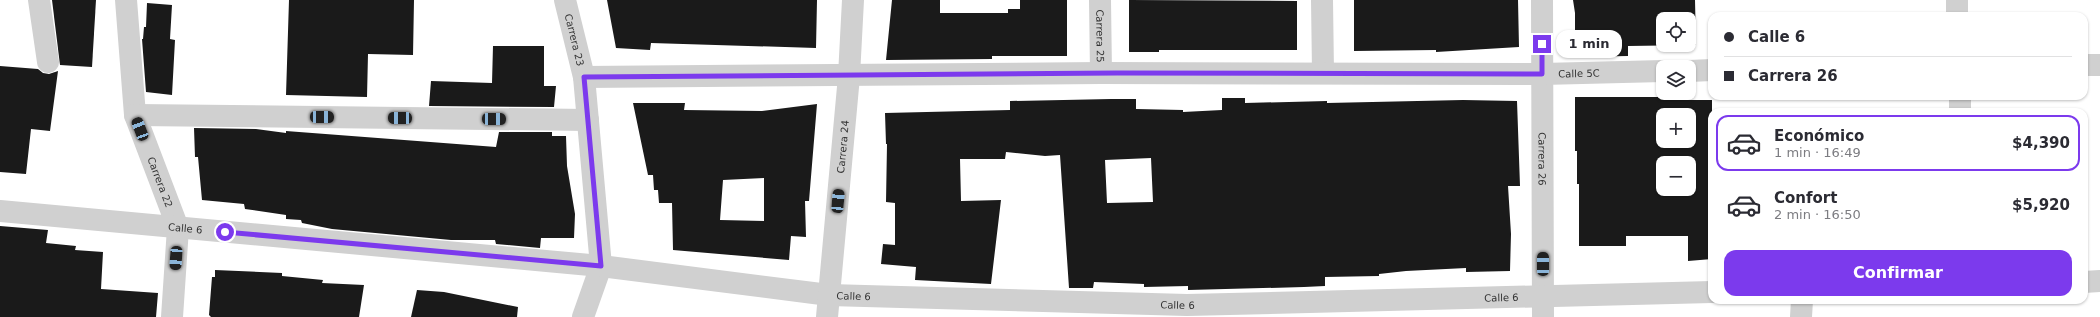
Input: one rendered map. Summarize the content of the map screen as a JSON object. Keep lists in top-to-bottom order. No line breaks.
{"streets":{"street":["Carrera 25","Carrera 23","Calle 5C","Carrera 24","Carrera 26","Carrera 22","Calle 6"]},"crossings":[["Carrera 25","Calle 5C"],["Carrera 23","Calle 5C"],["Carrera 23","Calle 6"],["Calle 5C","Carrera 24"],["Calle 5C","Carrera 26"],["Carrera 24","Calle 6"],["Carrera 26","Calle 6"],["Carrera 22","Calle 6"]],"page":{"map_buttons":["+","−"],"banner":["Calle 6","Carrera 26"],"bubble":"1 min","list":[{"name":"Económico","note":"1 min · 16:49","value":"$4,390"},{"name":"Confort","note":"2 min · 16:50","value":"$5,920"}],"buttons":"Confirmar"}}
